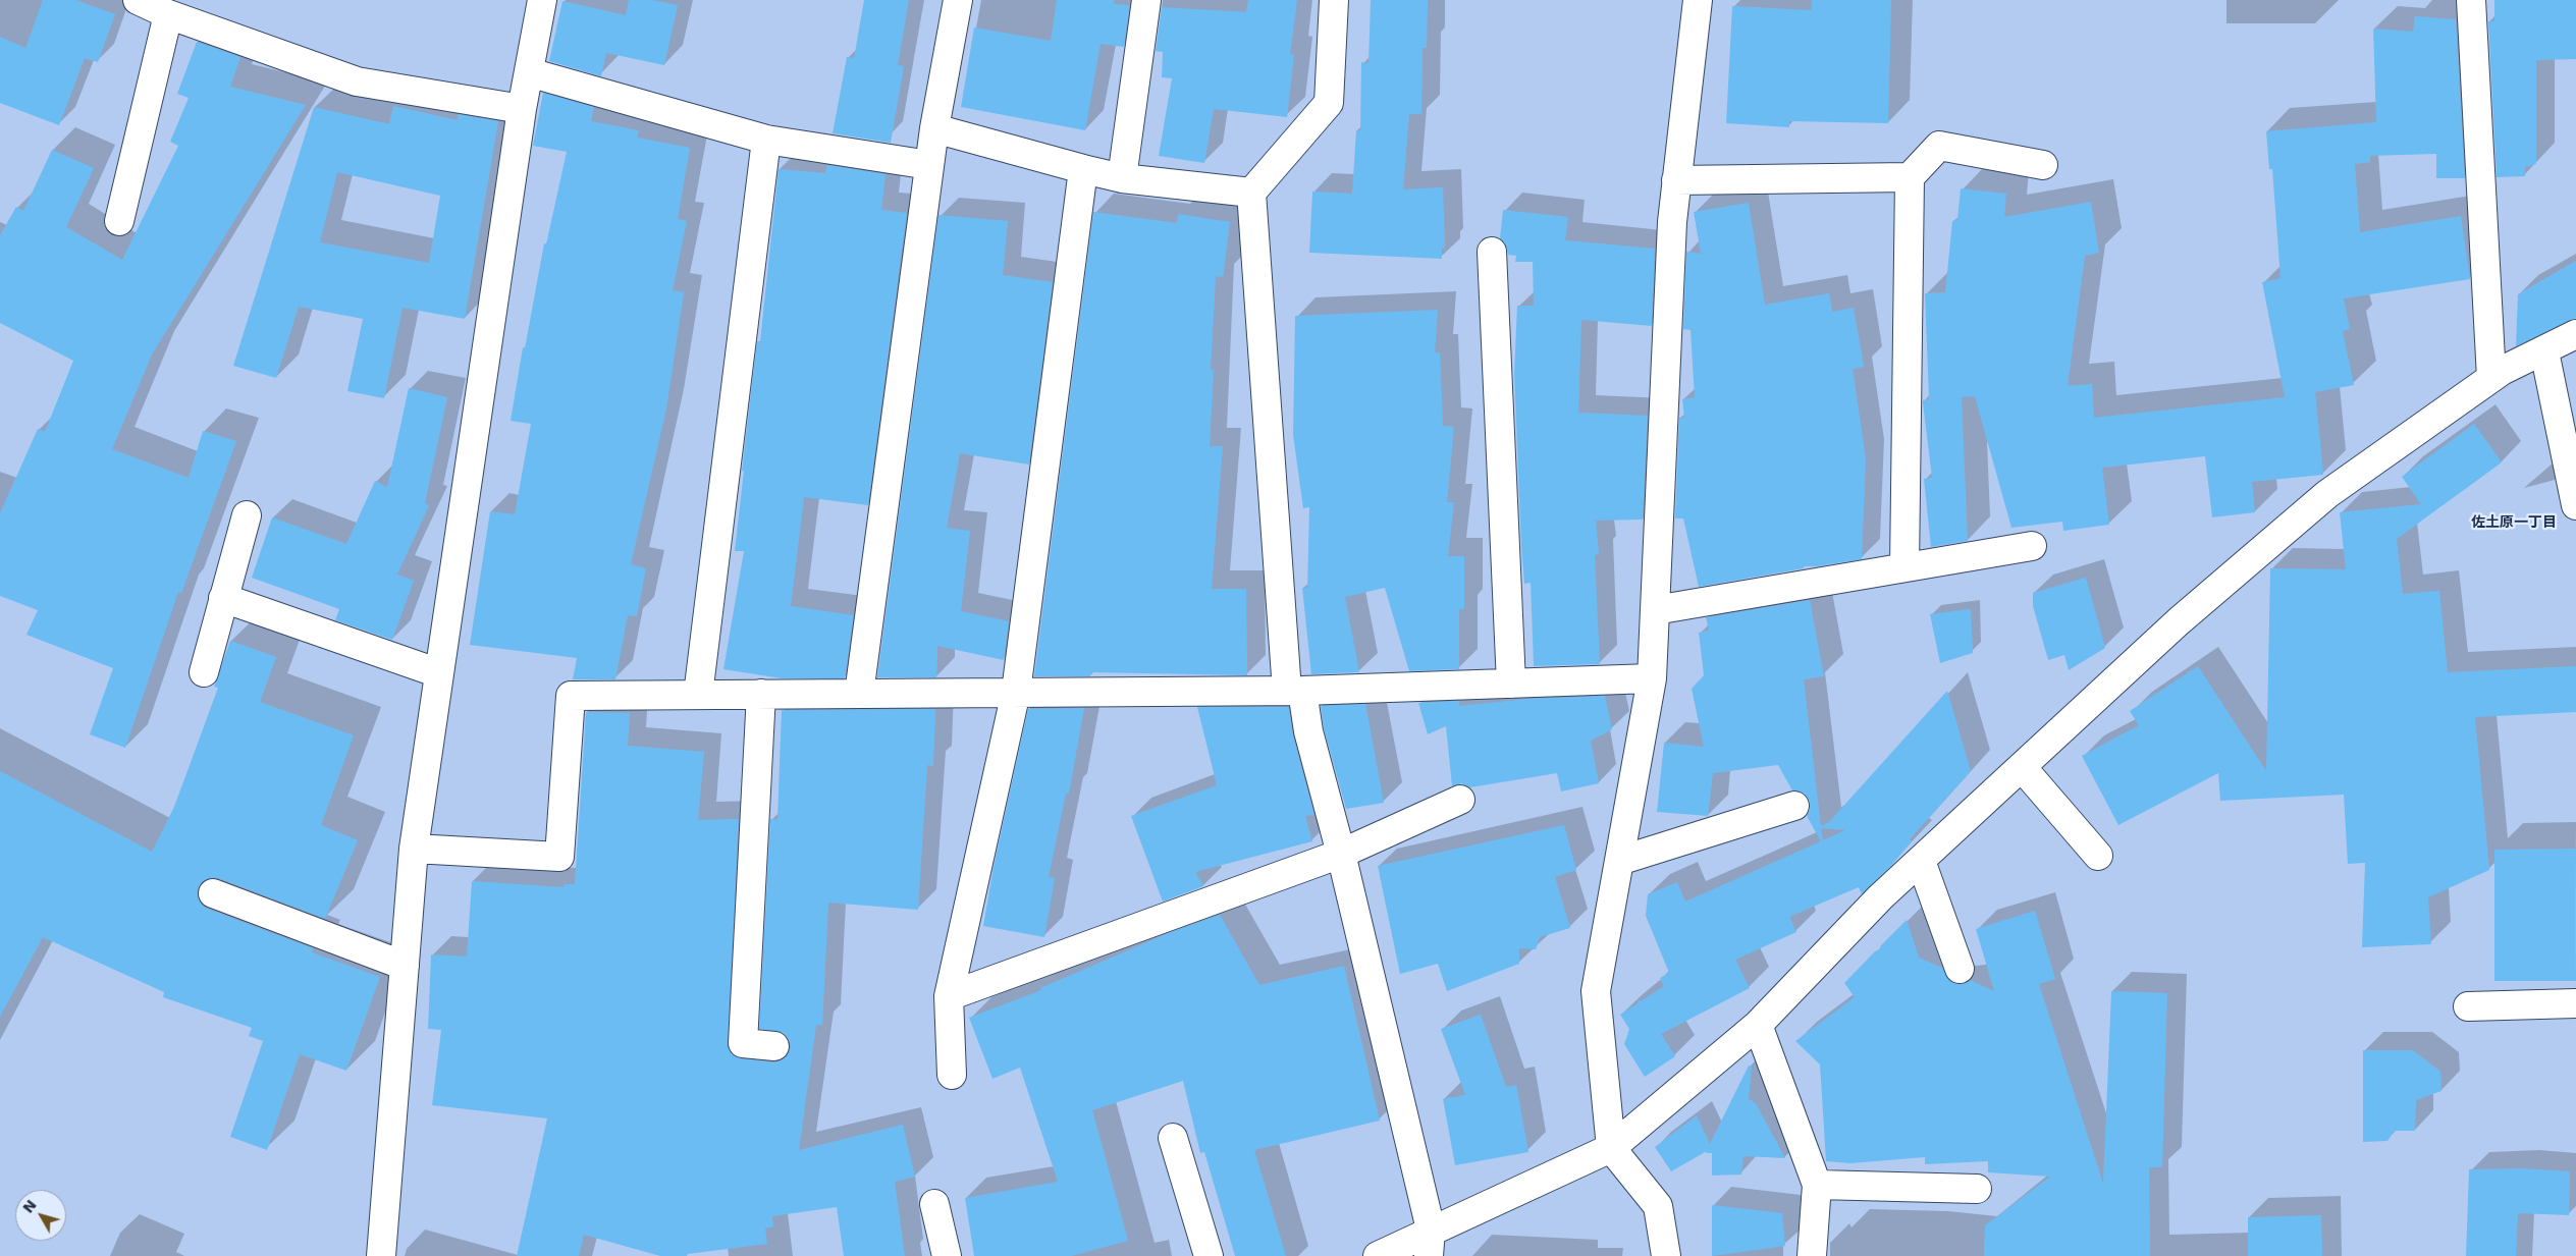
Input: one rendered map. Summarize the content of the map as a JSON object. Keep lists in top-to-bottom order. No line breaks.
{"districts":["佐土原一丁目"],"north":"top left"}
